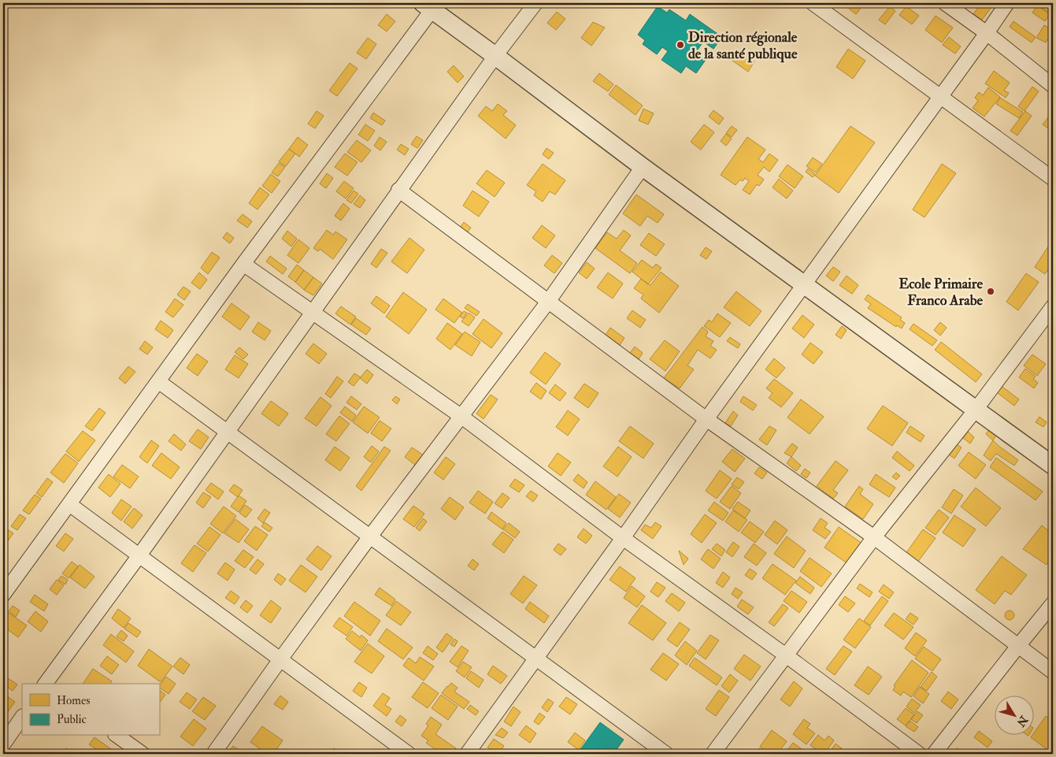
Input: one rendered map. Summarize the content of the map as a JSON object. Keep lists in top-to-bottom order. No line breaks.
{"places":["Direction régionale de la santé publique","Ecole Primaire Franco Arabe"],"legend":["Homes","Public"],"north":"bottom right"}
